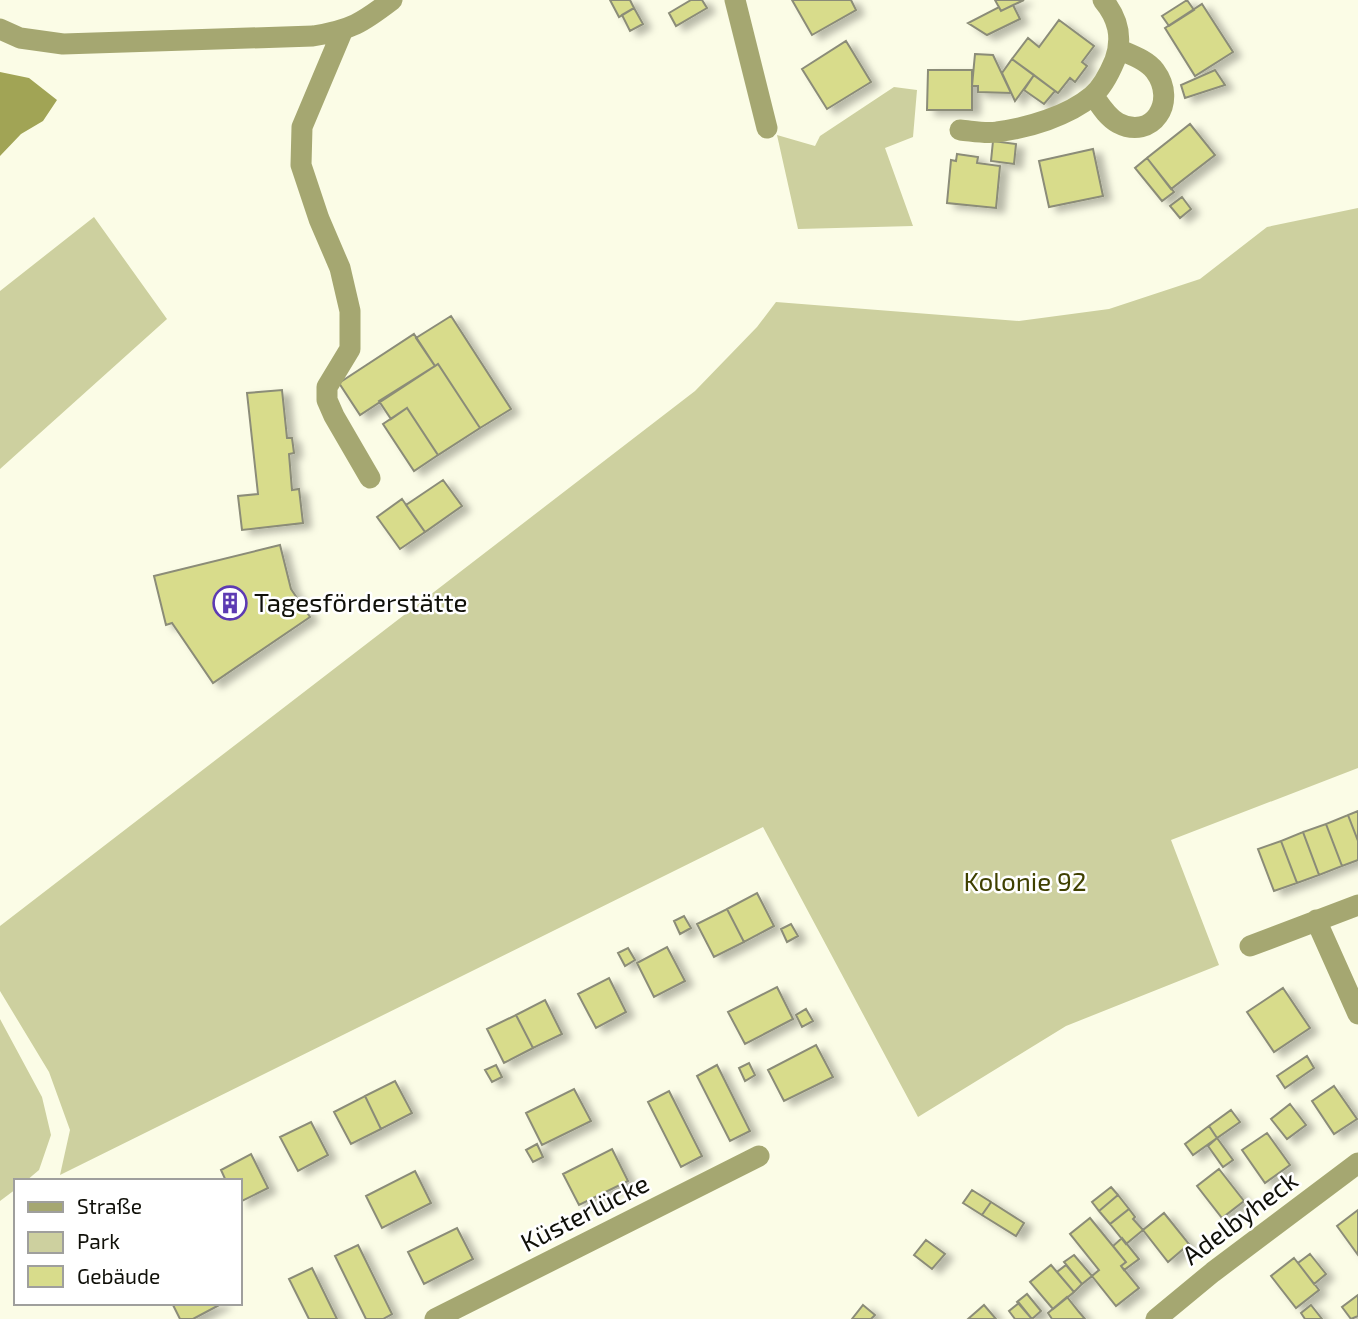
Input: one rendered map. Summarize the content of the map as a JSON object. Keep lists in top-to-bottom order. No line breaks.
{"streets":{"street":["Küsterlücke","Adelbyheck"]},"parks":["Kolonie 92"],"places":{"building":["Tagesförderstätte"]},"legend":["Straße","Park","Gebäude"]}
